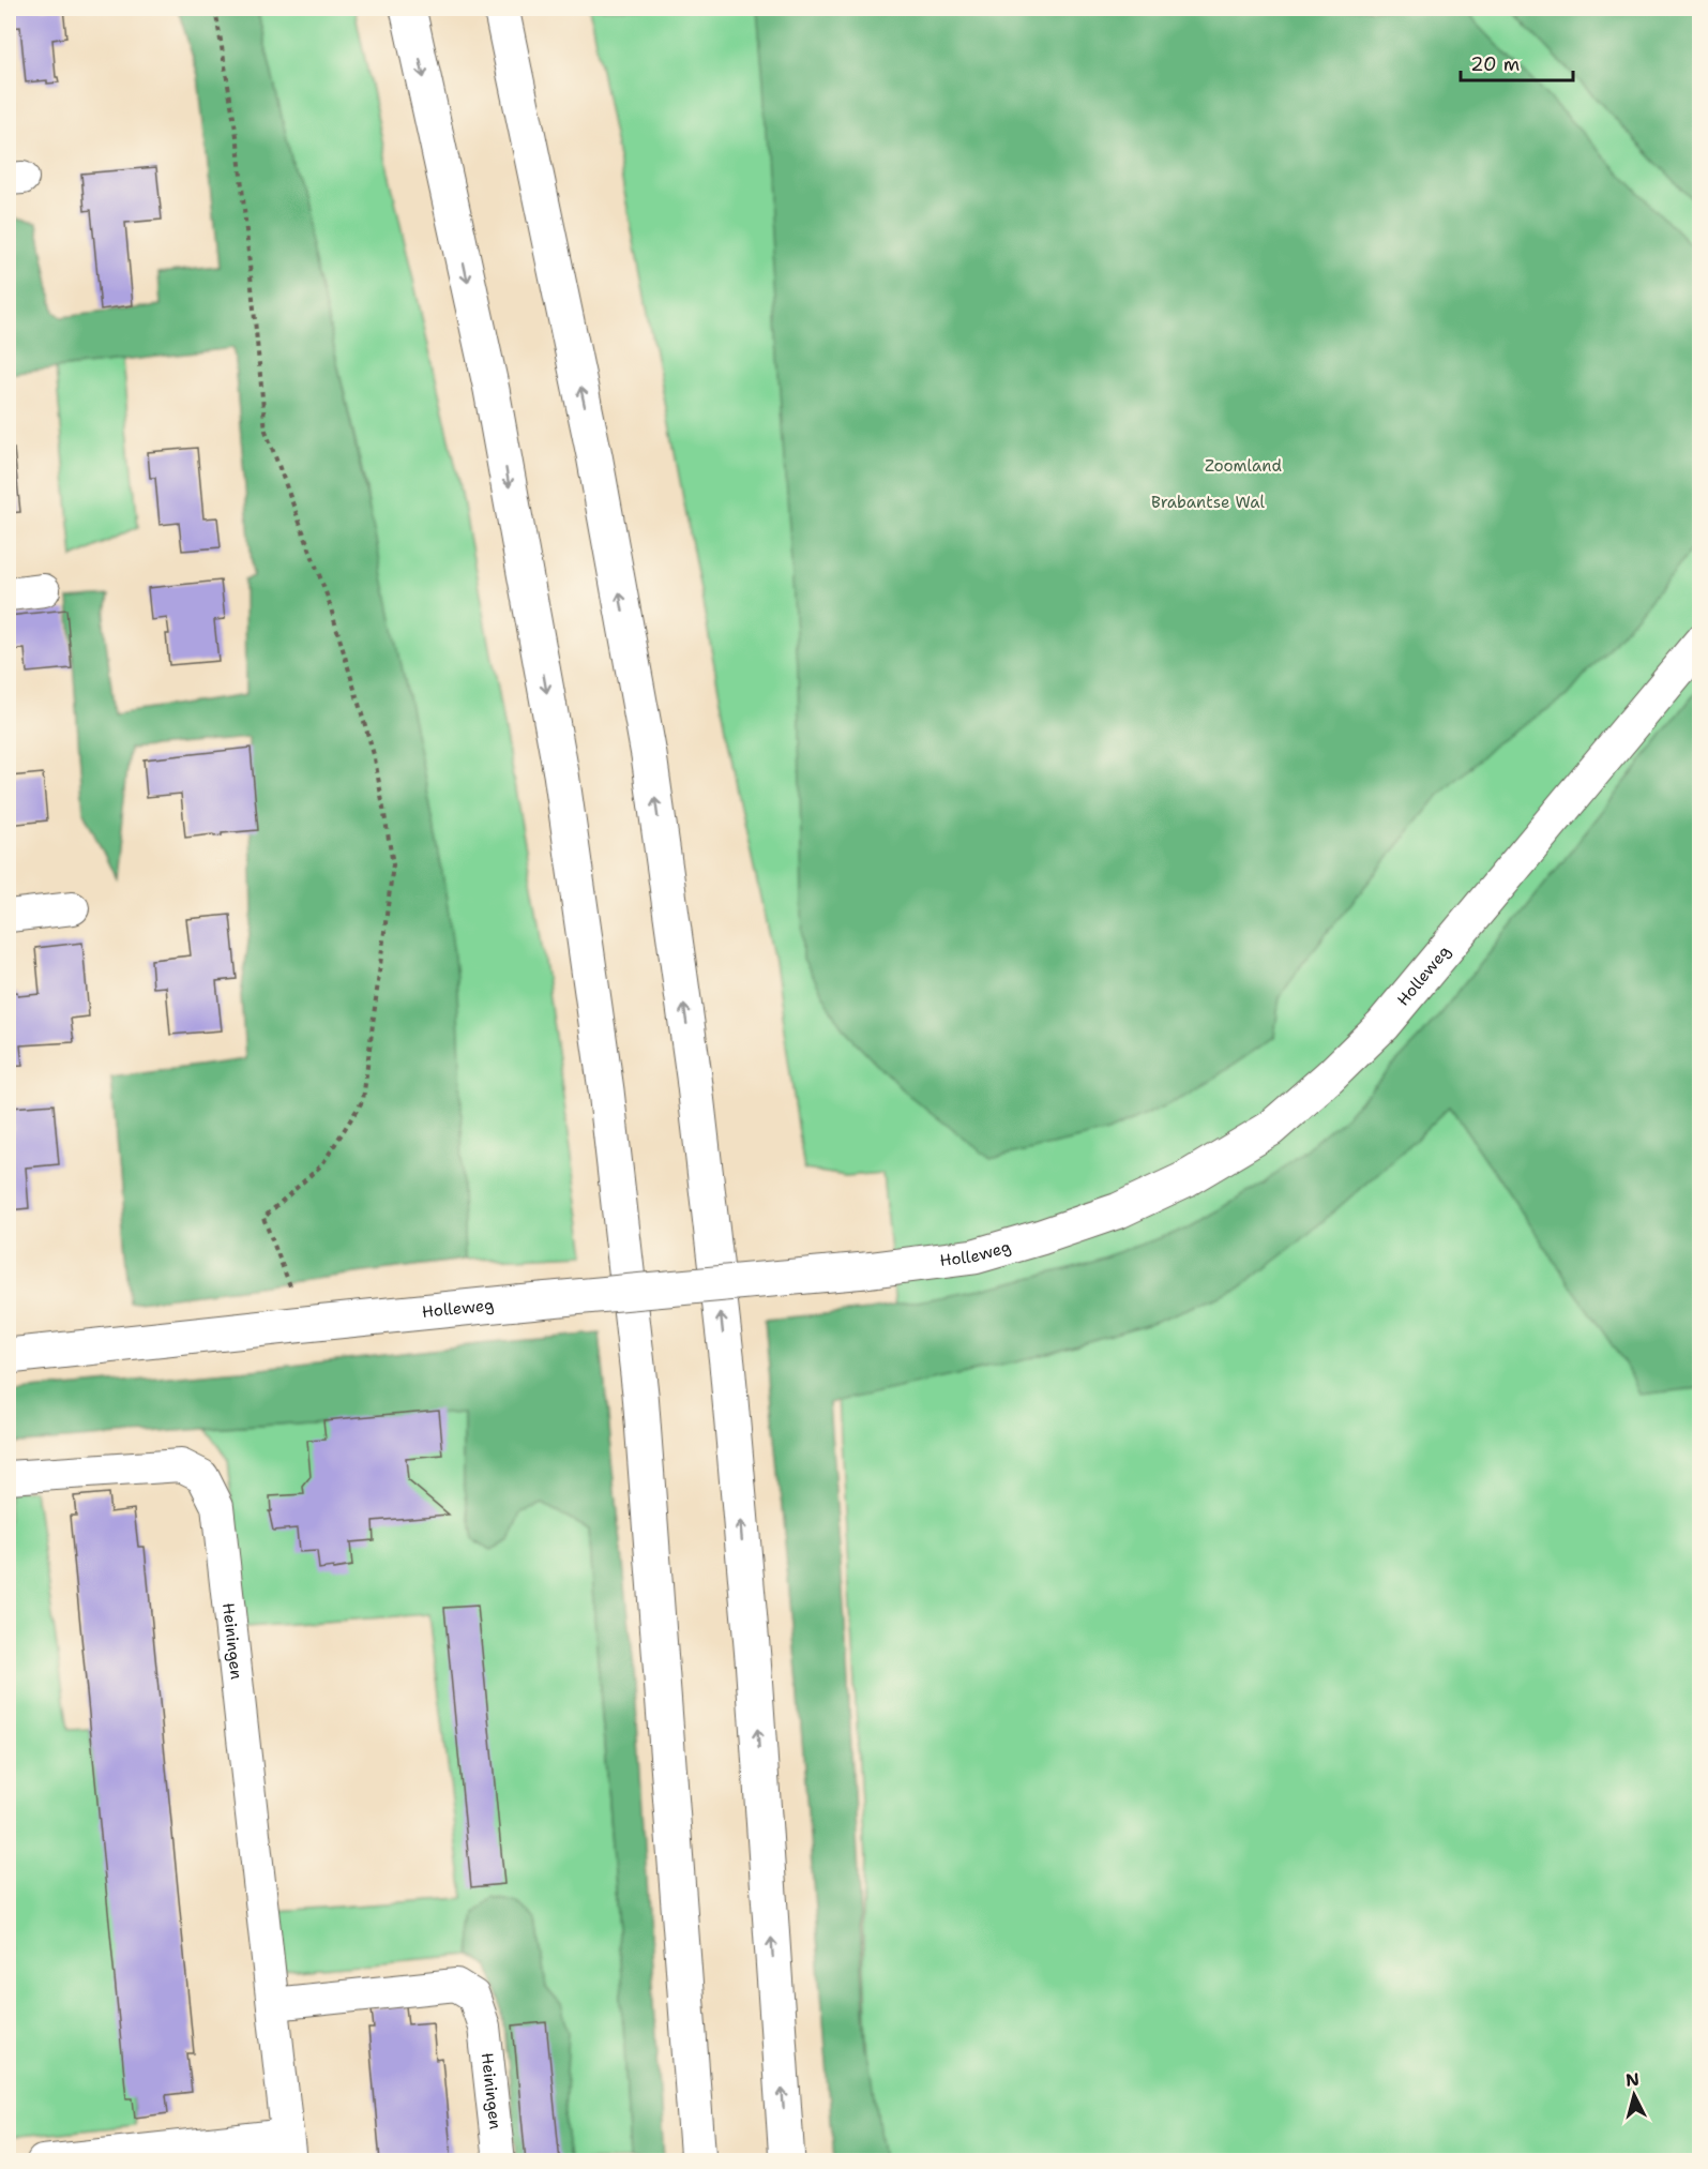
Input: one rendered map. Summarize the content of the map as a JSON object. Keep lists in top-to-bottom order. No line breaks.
{"streets":{"main road":["Holleweg"],"street":["Heiningen"]},"parks":["Zoomland","Brabantse Wal"],"scale_bar":"20 m","north":"top"}
